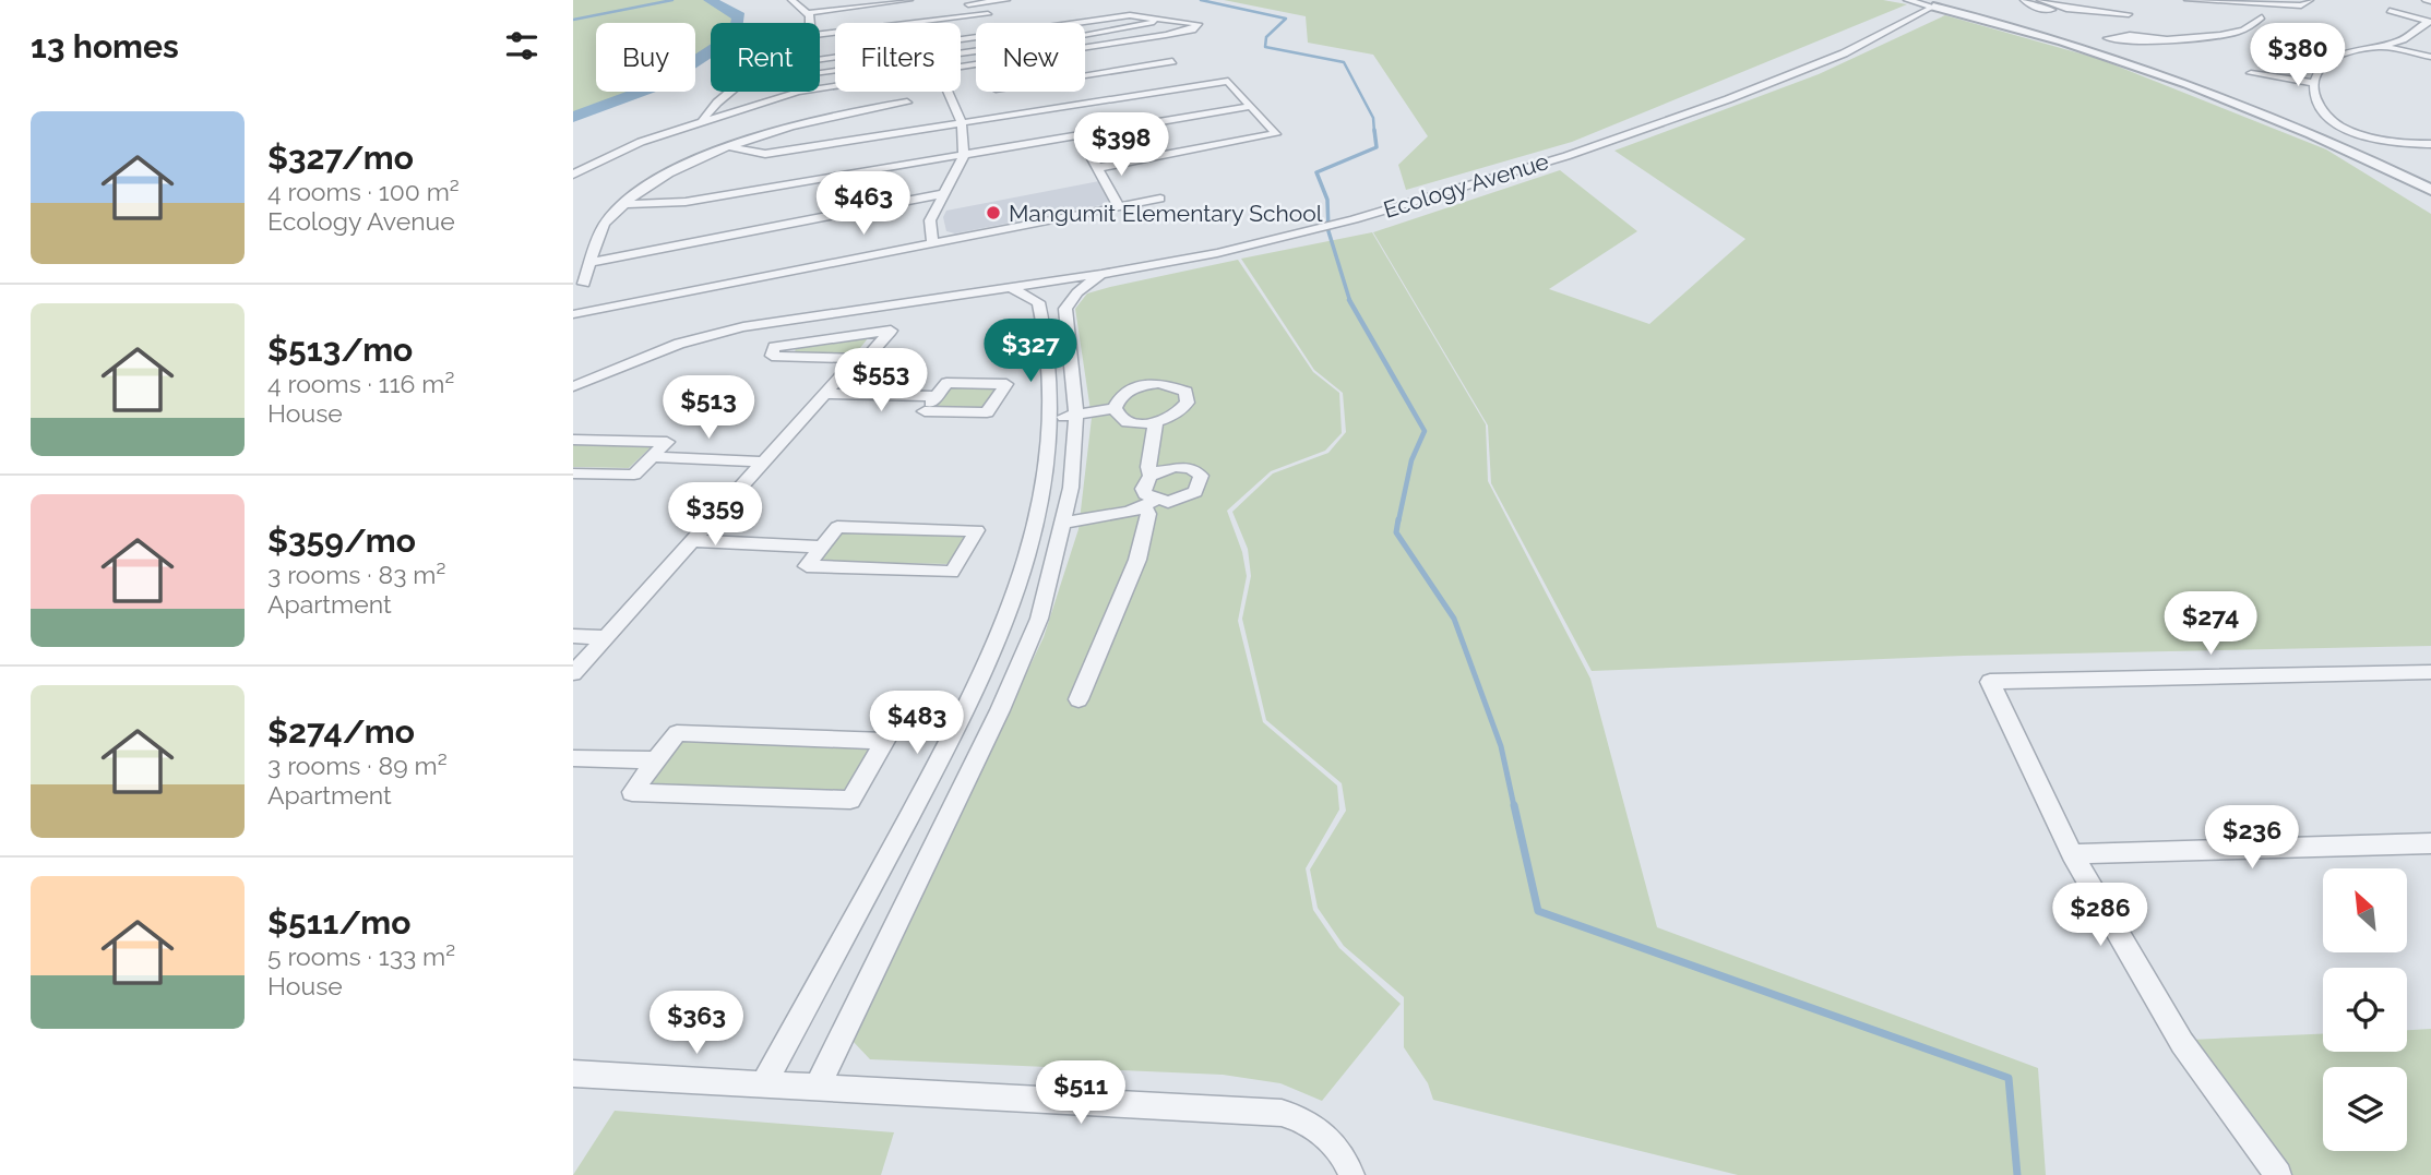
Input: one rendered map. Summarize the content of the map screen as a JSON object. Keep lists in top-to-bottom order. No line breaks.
{"streets":{"street":["Ecology Avenue"]},"places":["Mangumit Elementary School"],"north":"top left","page":{"heading":"13 homes","price":["$380","$398","$463","$327","$553","$513","$359","$274","$483","$236","$286","$363","$511"],"chip":["Buy","Rent","Filters","New"],"list":[{"name":"$327/mo","note":"4 rooms · 100 m² · Ecology Avenue"},{"name":"$513/mo","note":"4 rooms · 116 m² · House"},{"name":"$359/mo","note":"3 rooms · 83 m² · Apartment"},{"name":"$274/mo","note":"3 rooms · 89 m² · Apartment"},{"name":"$511/mo","note":"5 rooms · 133 m² · House"}]}}
